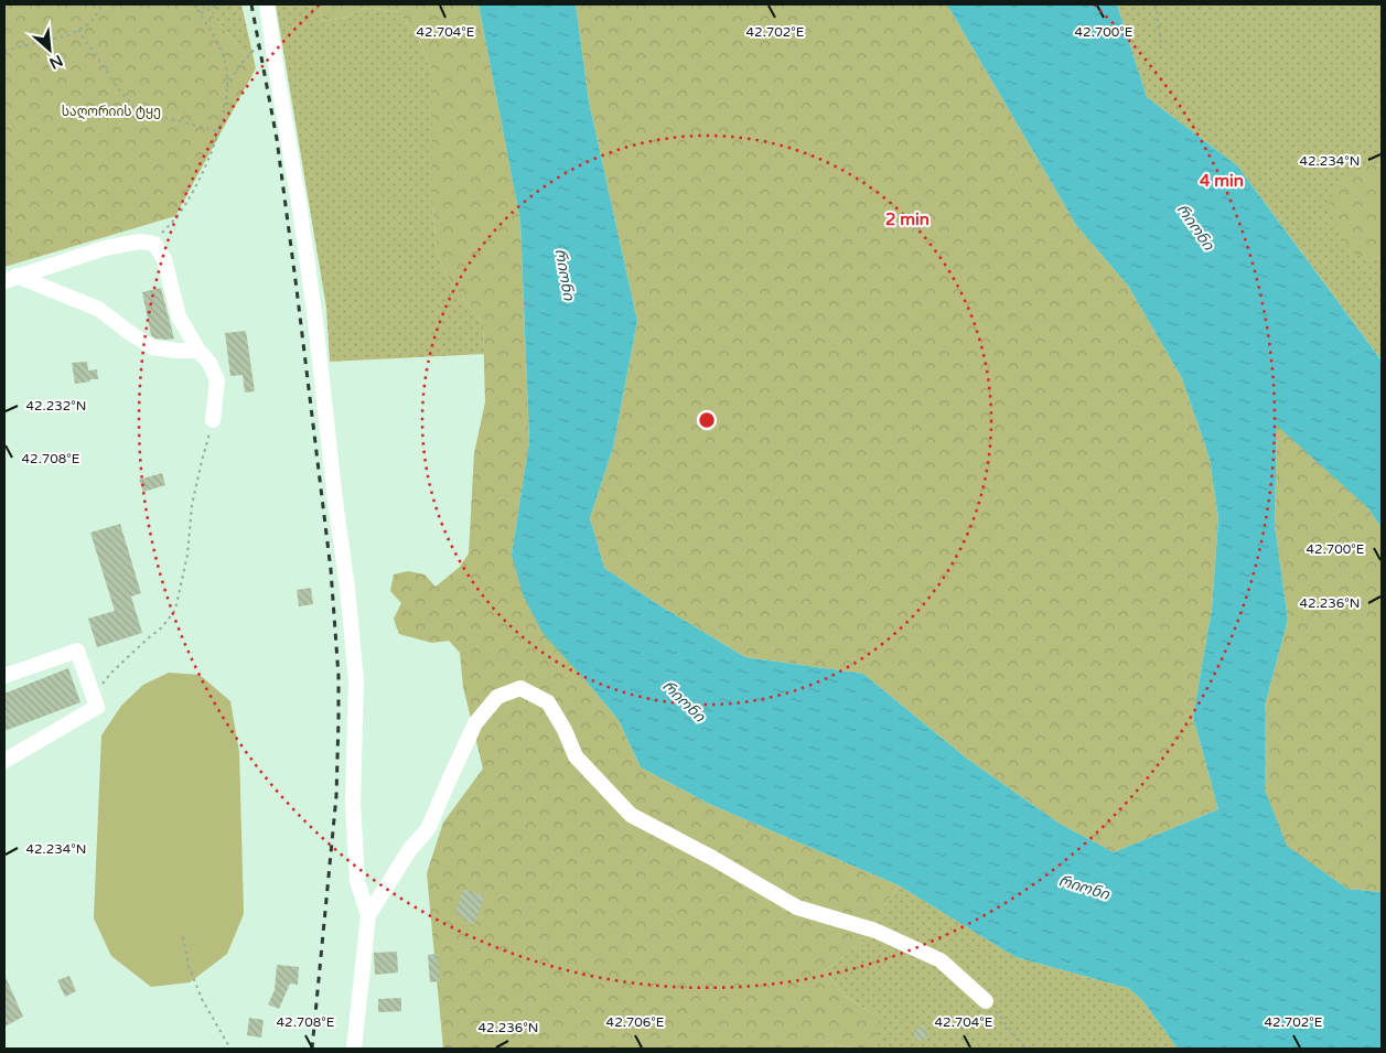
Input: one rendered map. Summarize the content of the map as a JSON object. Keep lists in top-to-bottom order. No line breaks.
{"water":["რიონი"],"parks":["საღორიის ტყე"],"north":"bottom right","coordinates":["42.704°E","42.702°E","42.700°E","42.234°N","42.232°N","42.708°E","42.236°N","42.706°E"],"rings":["4 min","2 min"]}
